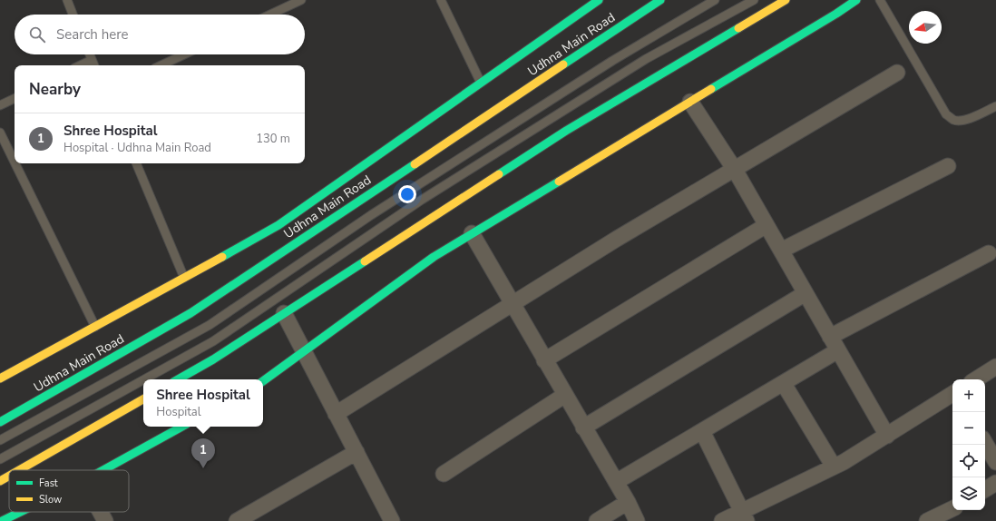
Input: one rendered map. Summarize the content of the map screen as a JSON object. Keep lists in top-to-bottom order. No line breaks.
{"streets":{"main road":["Udhna Main Road"]},"legend":["Fast","Slow"],"north":"left","page":{"search":"Search here","heading":"Nearby","list":[{"mark":"1","name":"Shree Hospital","note":"Hospital · Udhna Main Road","value":"130 m"}],"map_buttons":["+","−"],"popup":["Shree Hospital","Hospital"],"pins":"1"}}
